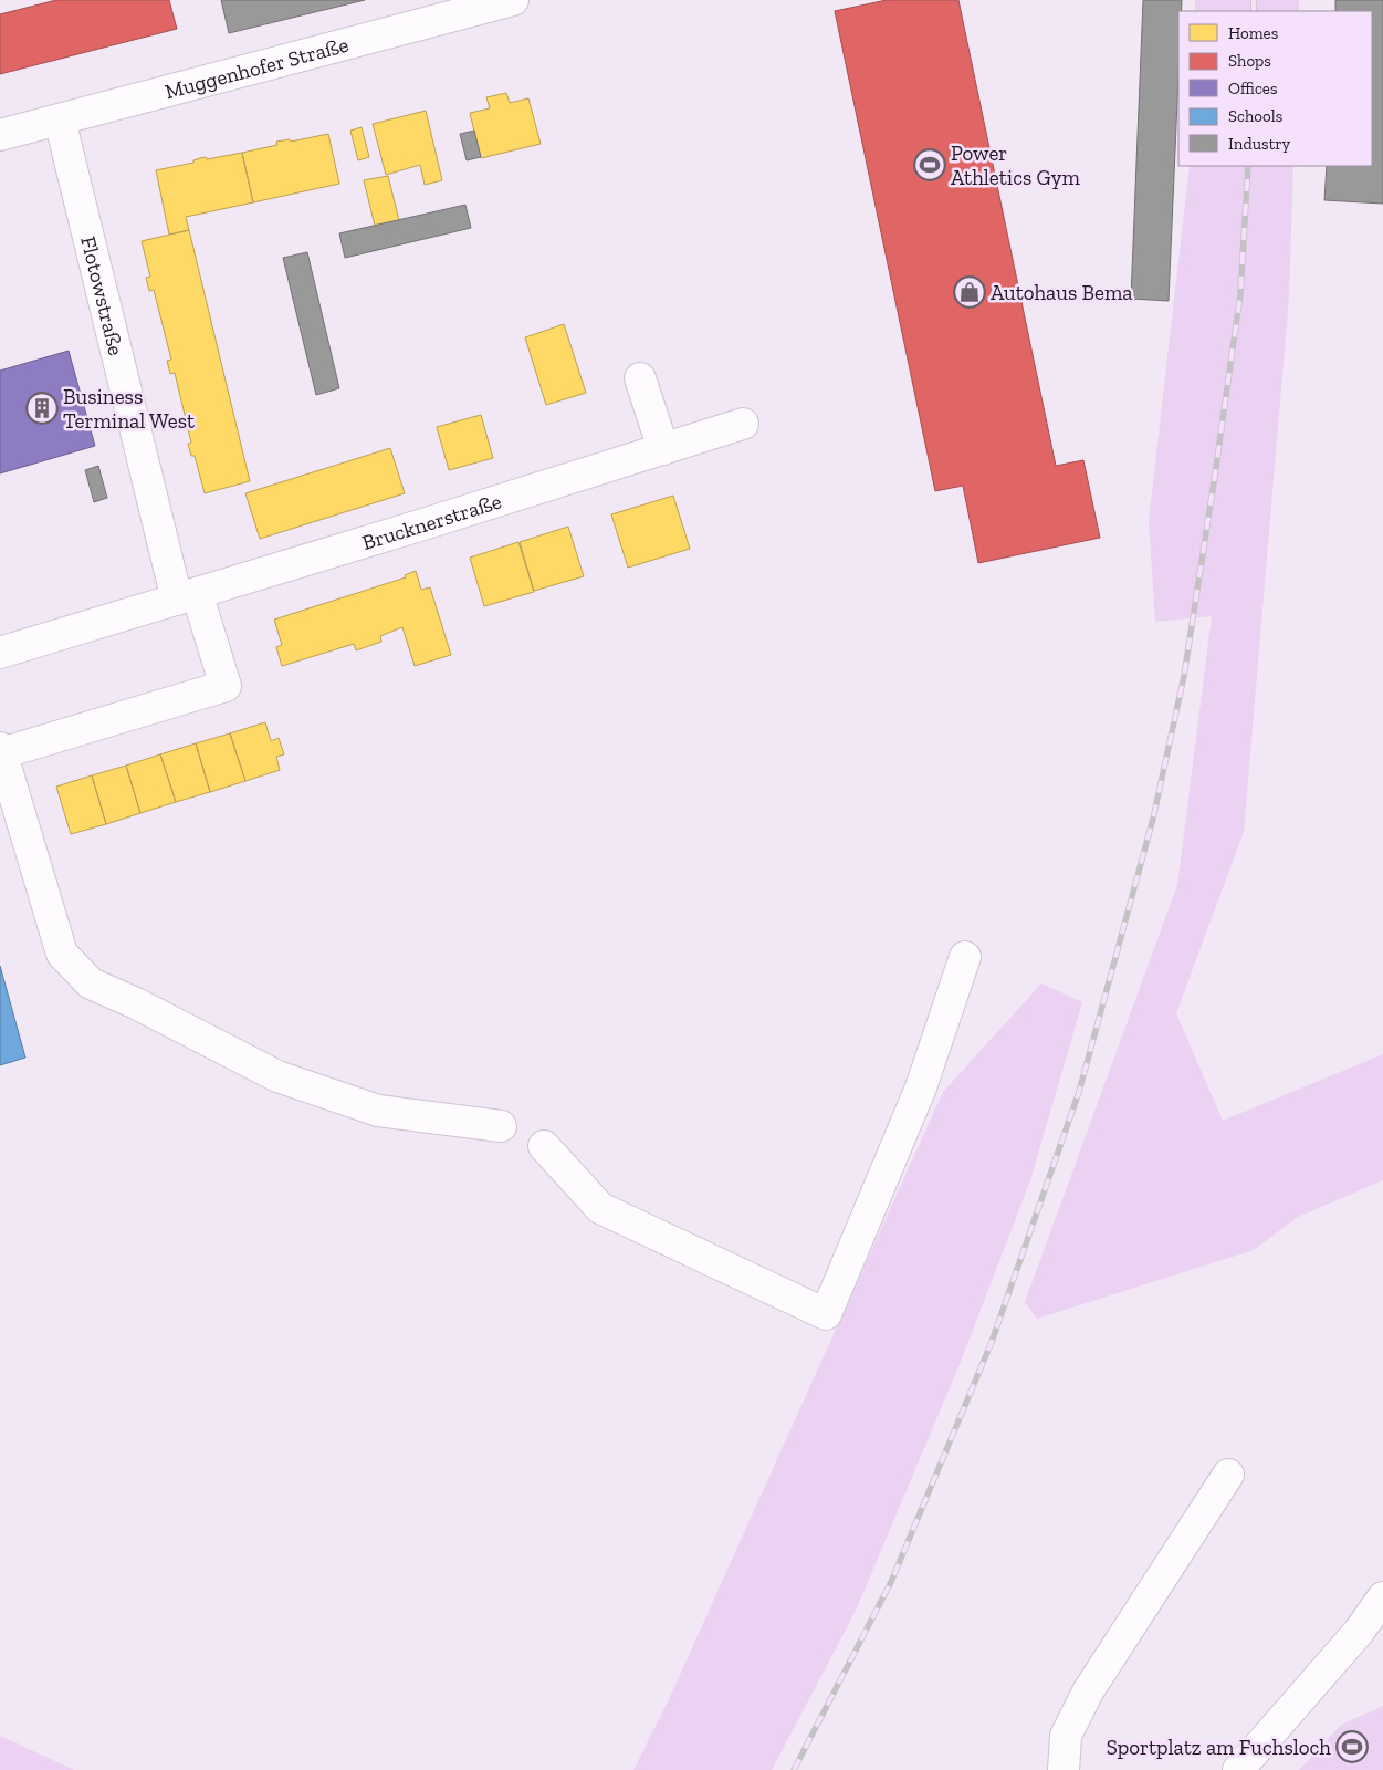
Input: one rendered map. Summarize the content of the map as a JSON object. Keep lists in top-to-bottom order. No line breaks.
{"streets":{"street":["Muggenhofer Straße","Flotowstraße","Brucknerstraße"]},"crossings":[["Muggenhofer Straße","Flotowstraße"],["Flotowstraße","Brucknerstraße"]],"places":{"sports":["Power Athletics Gym","Sportplatz am Fuchsloch"],"shop":["Autohaus Bema"],"building":["Business Terminal West"]},"legend":["Homes","Shops","Offices","Schools","Industry"]}
